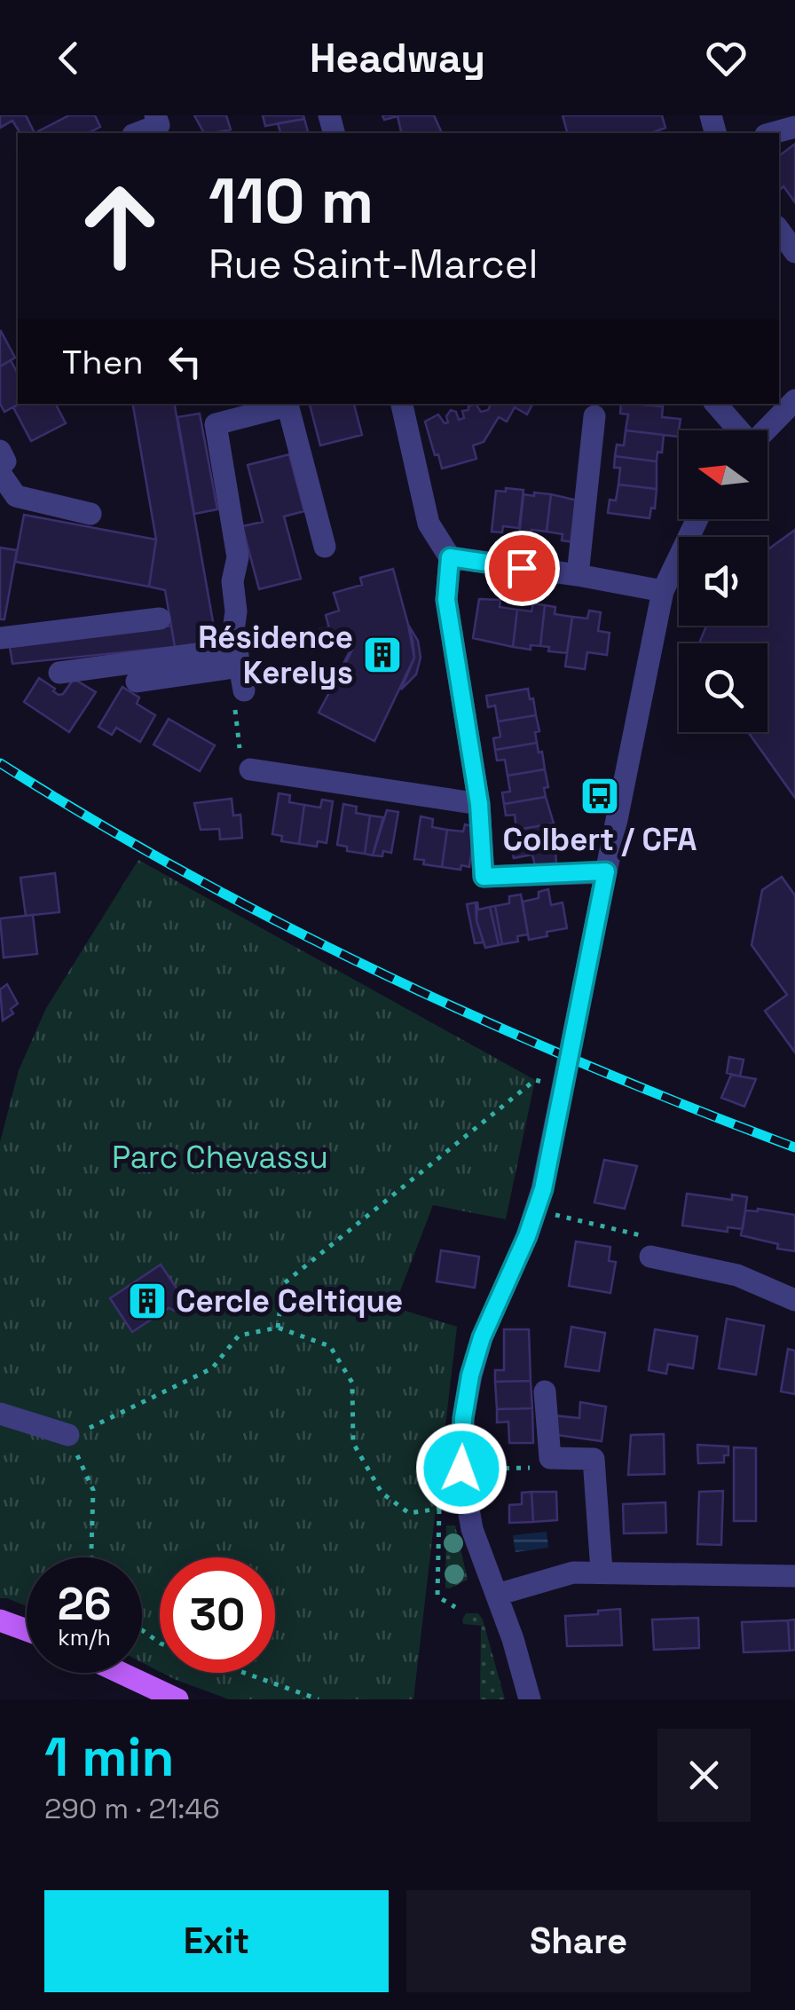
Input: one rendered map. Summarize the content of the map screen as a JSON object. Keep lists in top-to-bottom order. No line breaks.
{"parks":["Parc Chevassu"],"places":{"building":["Résidence Kerelys","Cercle Celtique"],"bus stop":["Colbert / CFA"]},"north":"left","page":{"header":"Headway","turn":["110 m","Rue Saint-Marcel"],"then":"Then","speed":"26 km/h","limit":"30","heading":["1 min","290 m · 21:46"],"buttons":["Exit","Share"]}}
